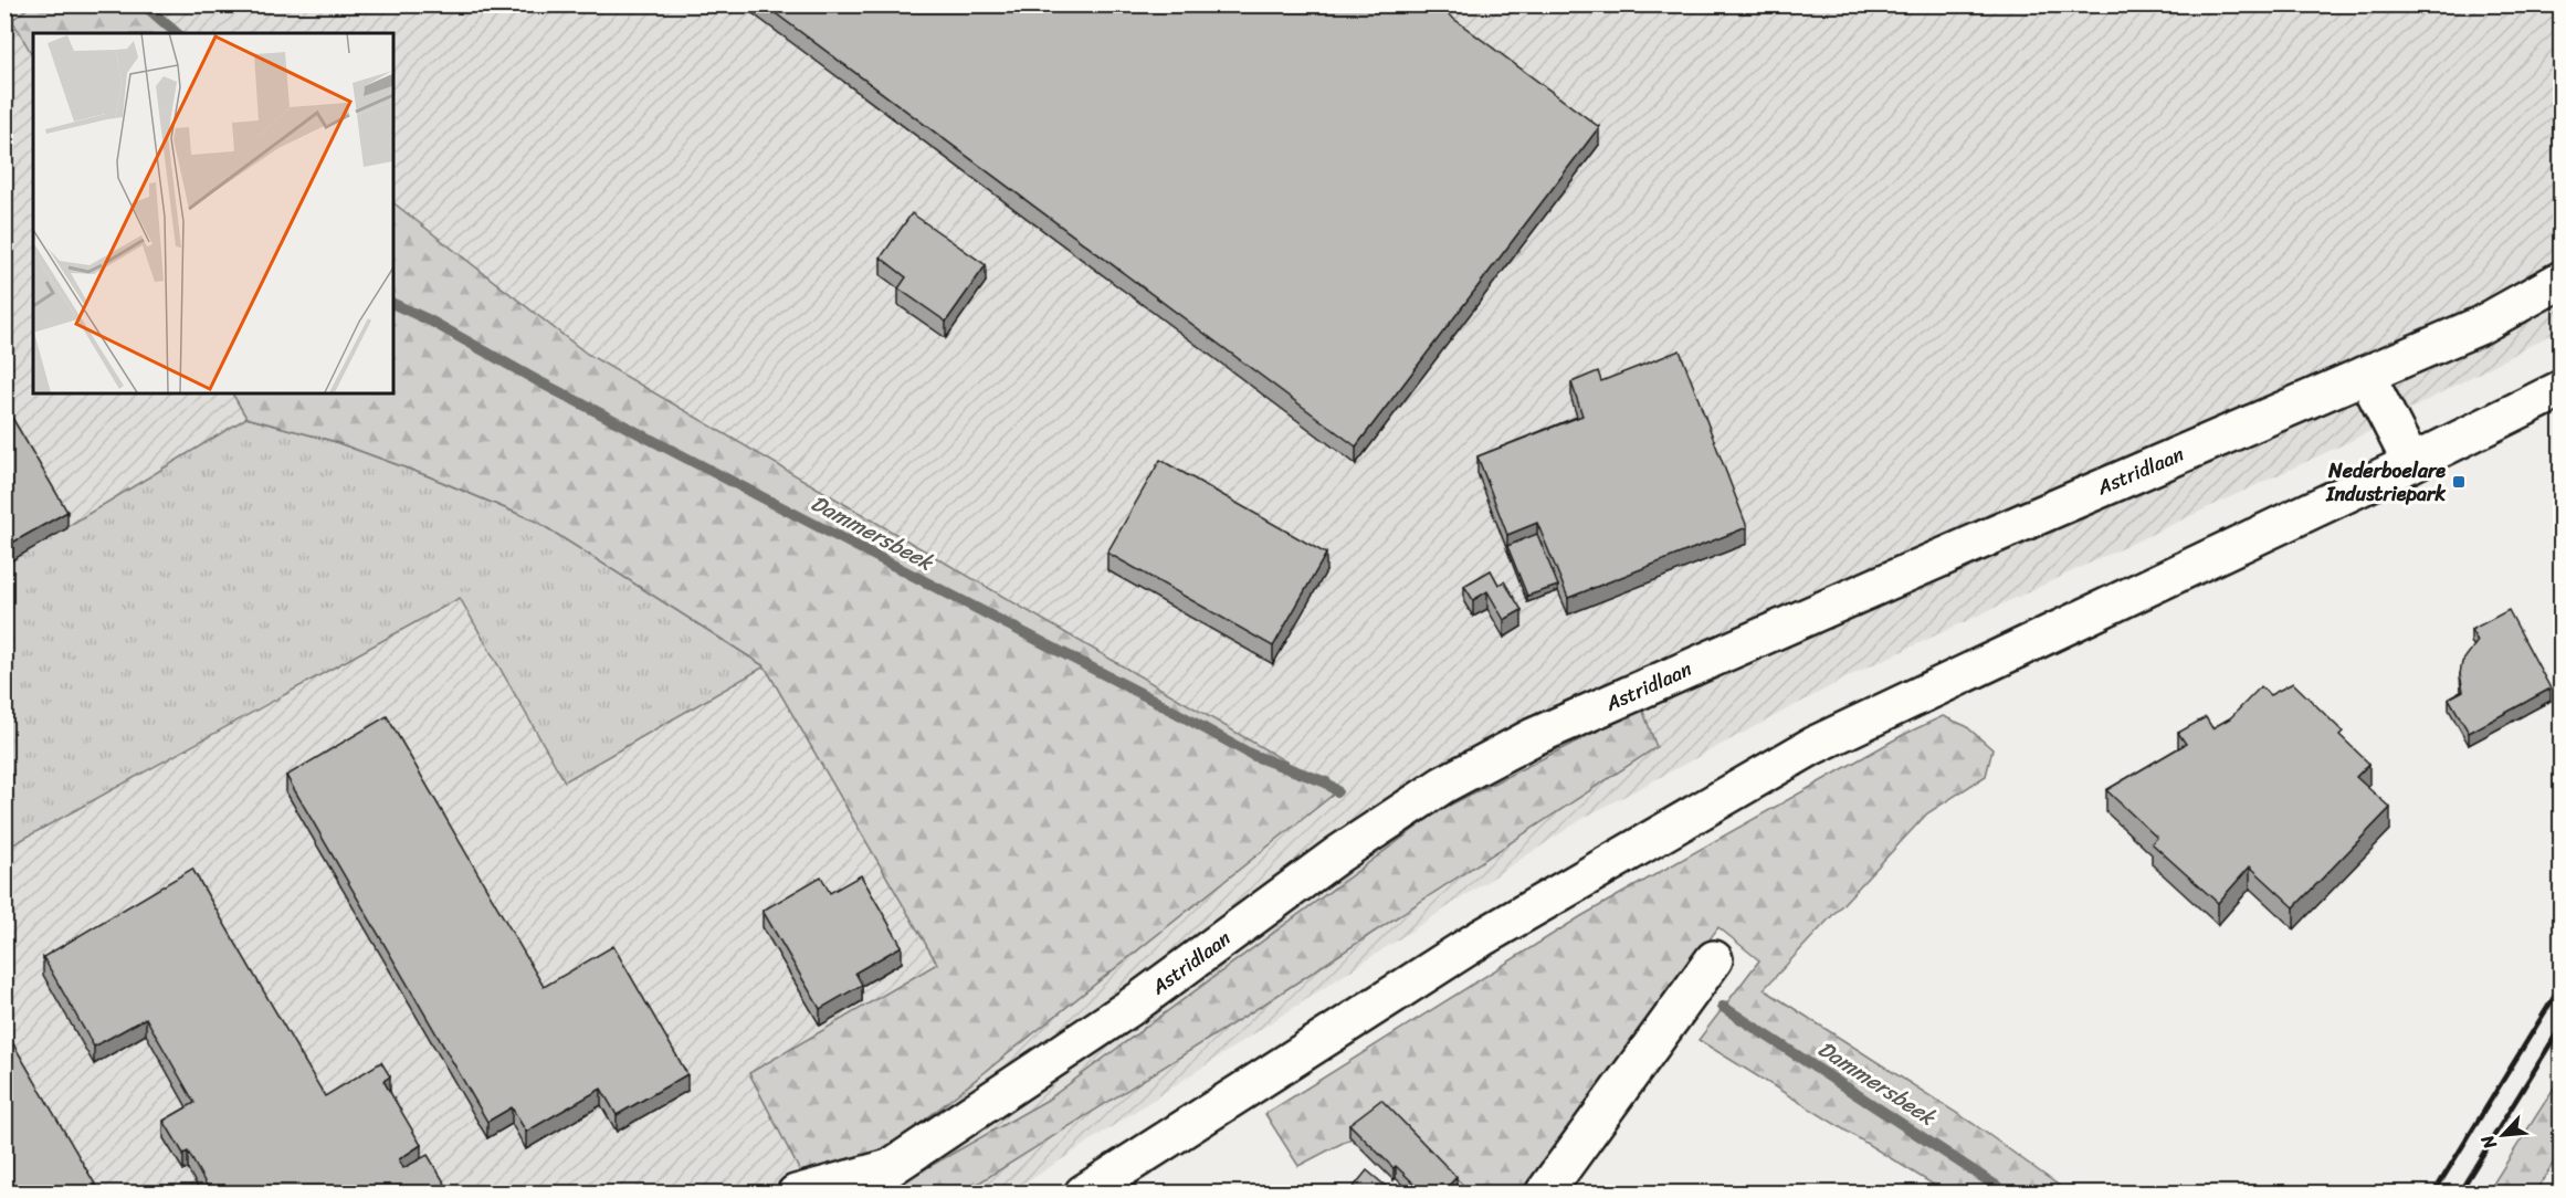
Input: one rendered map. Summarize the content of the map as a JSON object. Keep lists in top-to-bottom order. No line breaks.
{"streets":{"street":["Astridlaan"]},"water":["Dammersbeek"],"places":{"transit":["Nederboelare Industriepark"]},"north":"bottom left"}
